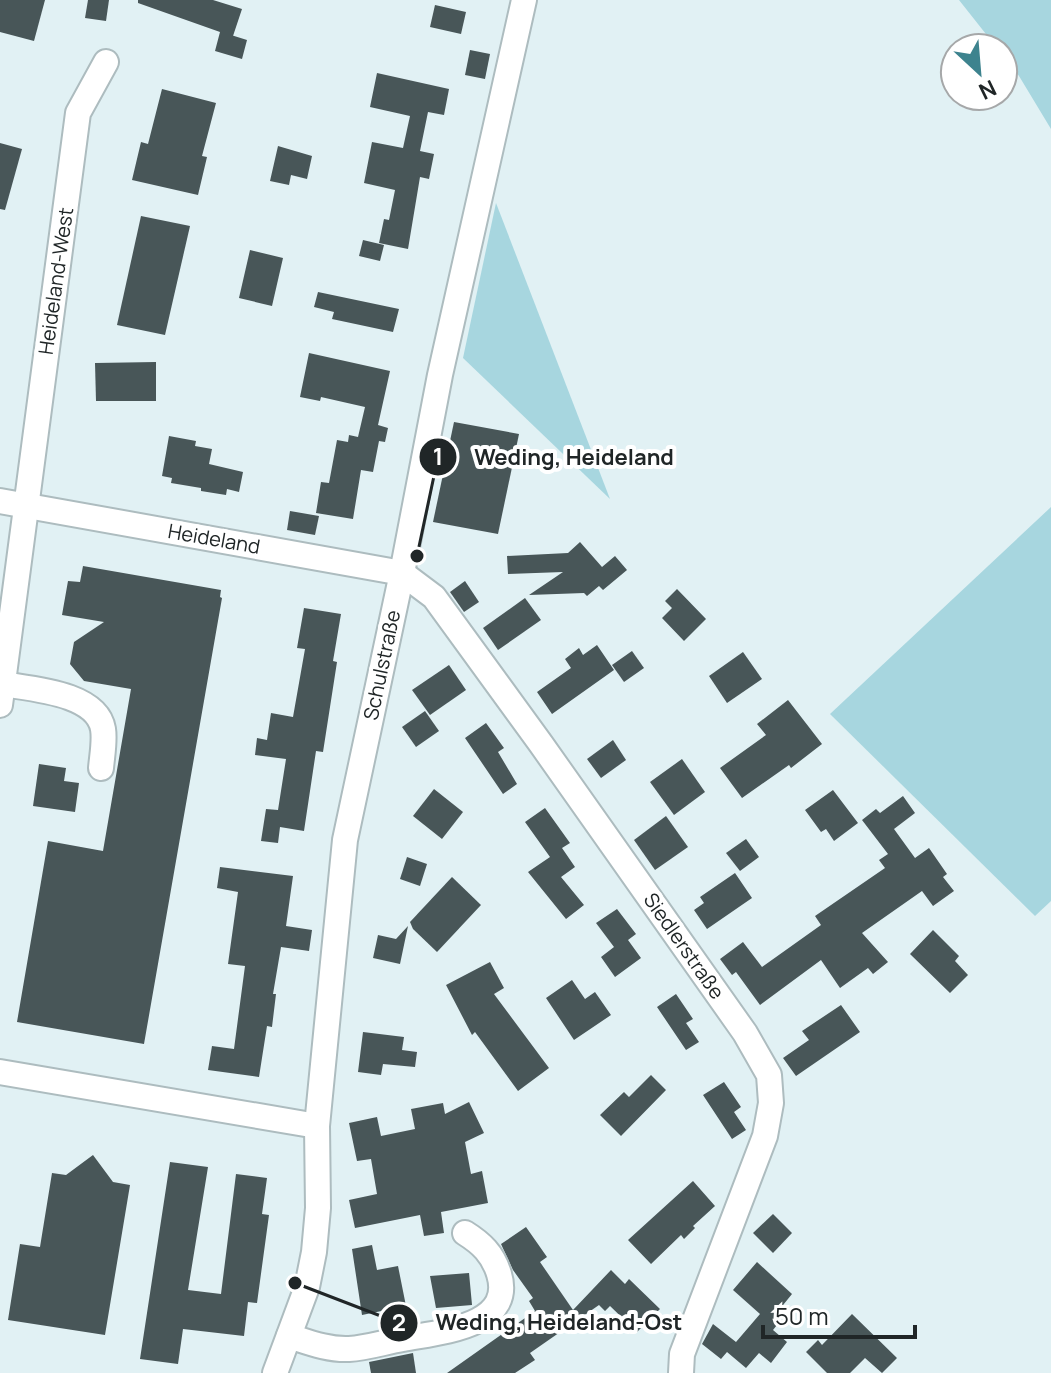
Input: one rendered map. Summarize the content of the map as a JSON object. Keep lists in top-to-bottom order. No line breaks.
{"streets":{"street":["Heideland-West","Heideland","Schulstraße","Siedlerstraße"]},"crossings":[["Heideland-West","Heideland"],["Heideland","Schulstraße"],["Heideland","Siedlerstraße"],["Schulstraße","Siedlerstraße"]],"places":["Weding, Heideland","Weding, Heideland-Ost"],"scale_bar":"50 m","north":"bottom right"}
